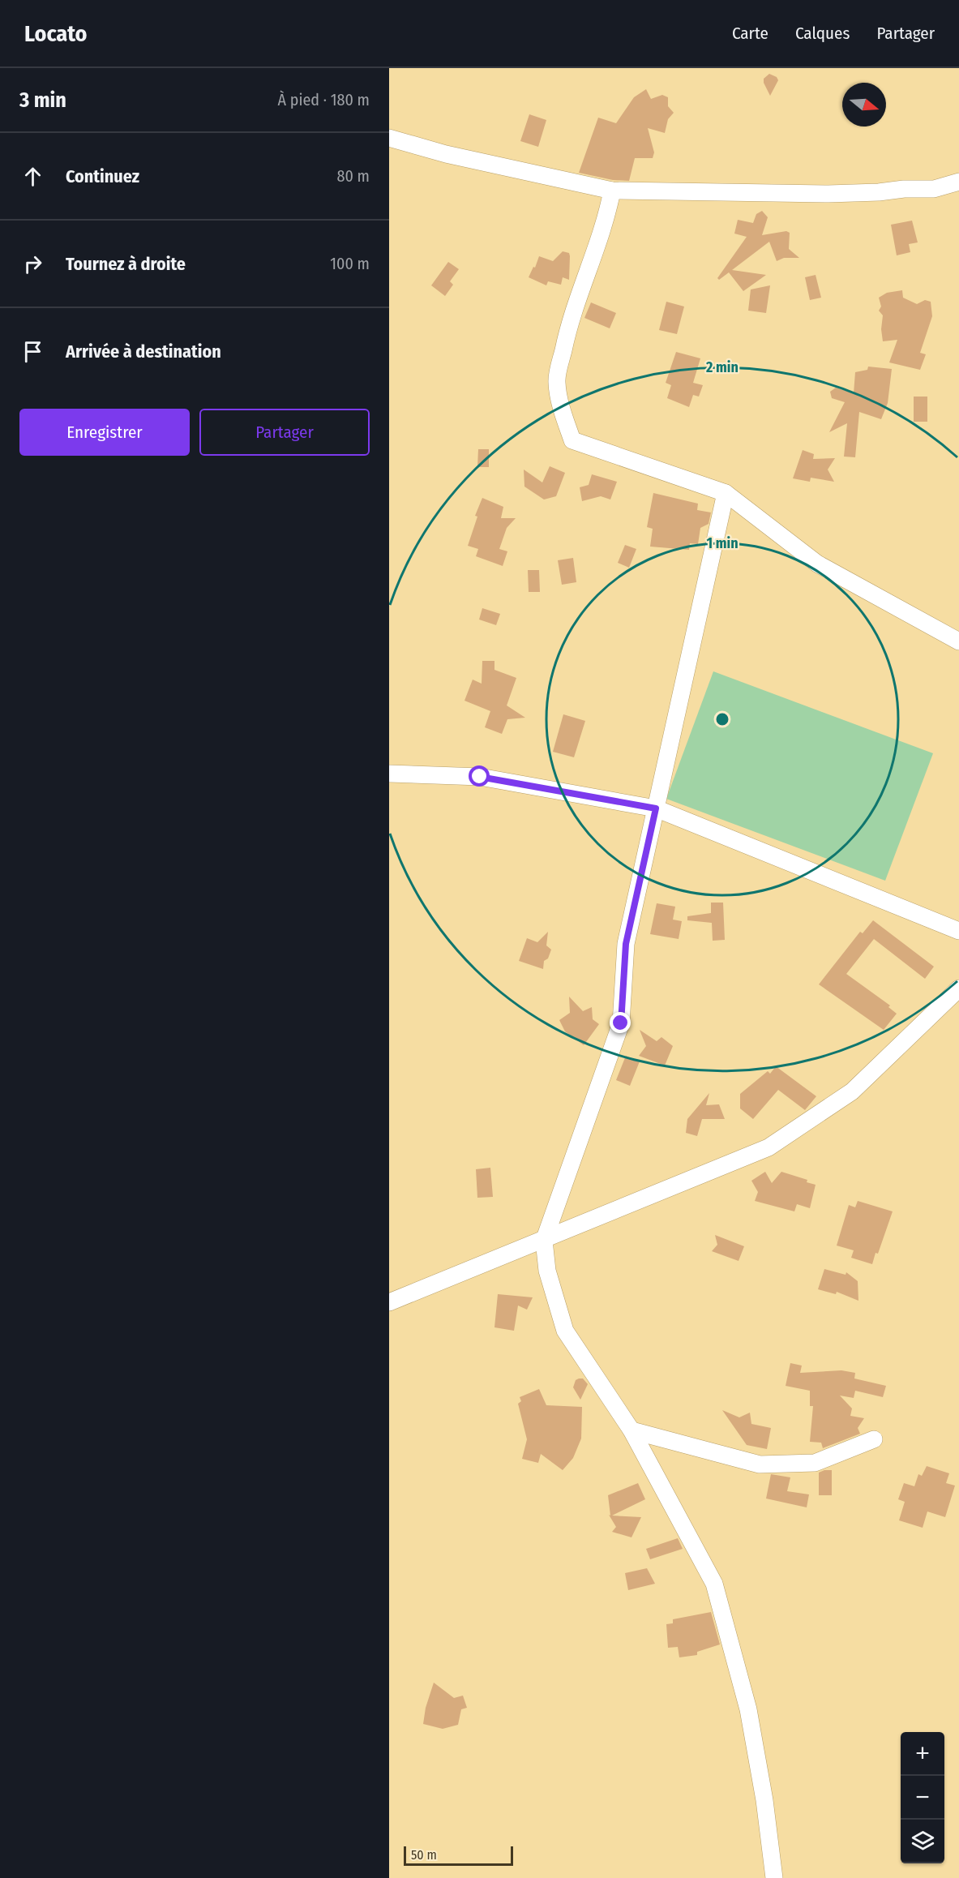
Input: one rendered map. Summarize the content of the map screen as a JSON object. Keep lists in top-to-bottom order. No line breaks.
{"scale_bar":"50 m","north":"right","page":{"header":"Locato","nav":["Carte","Calques","Partager"],"heading":["3 min","À pied · 180 m"],"list":[["Continuez","80 m"],["Tournez à droite","100 m"],"Arrivée à destination"],"buttons":["Enregistrer","Partager"],"map_buttons":["+","−"],"scale":"50 m"},"rings":["2 min","1 min"]}
